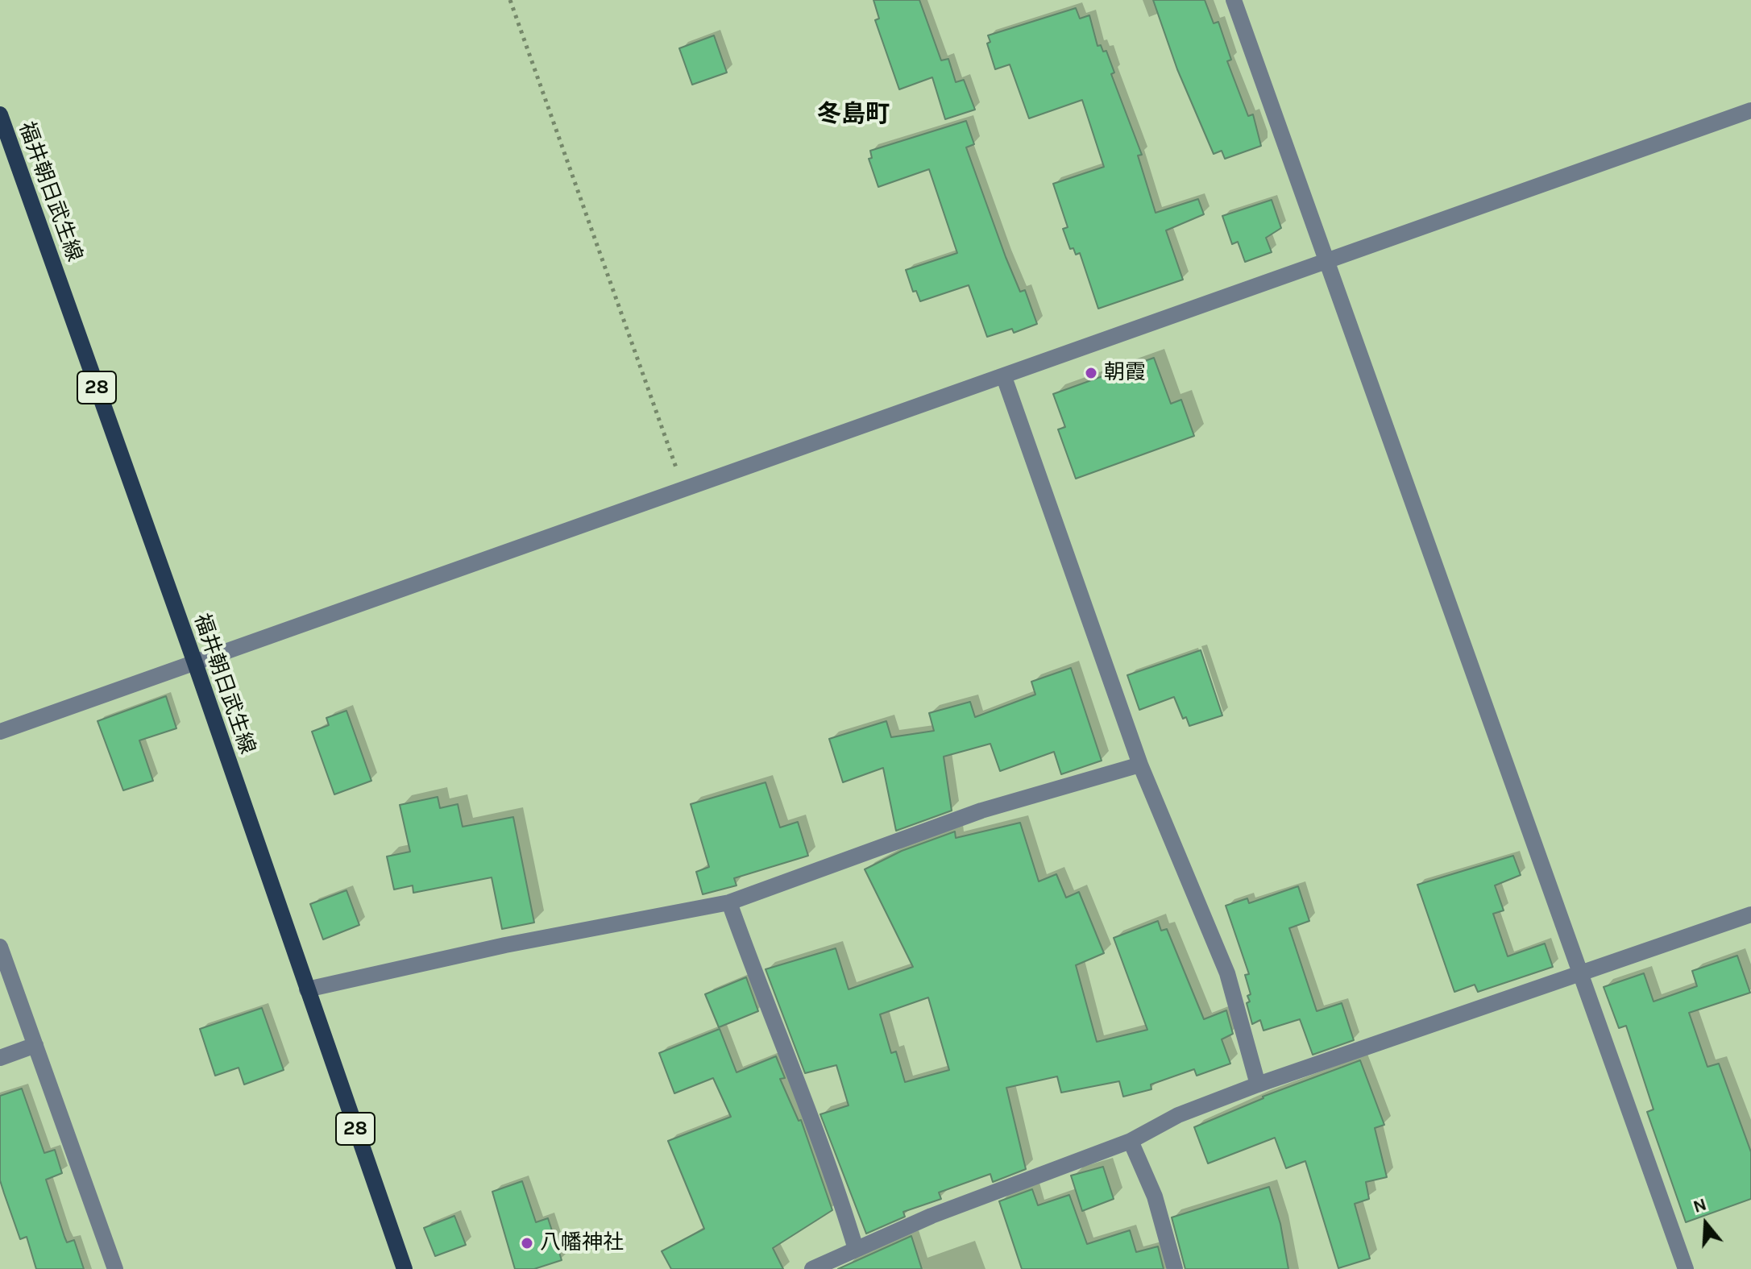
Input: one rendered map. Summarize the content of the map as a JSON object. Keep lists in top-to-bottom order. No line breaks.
{"streets":{"main road":["福井朝日武生線","28"]},"districts":["冬島町"],"places":["朝霞","八幡神社"],"north":"top"}
